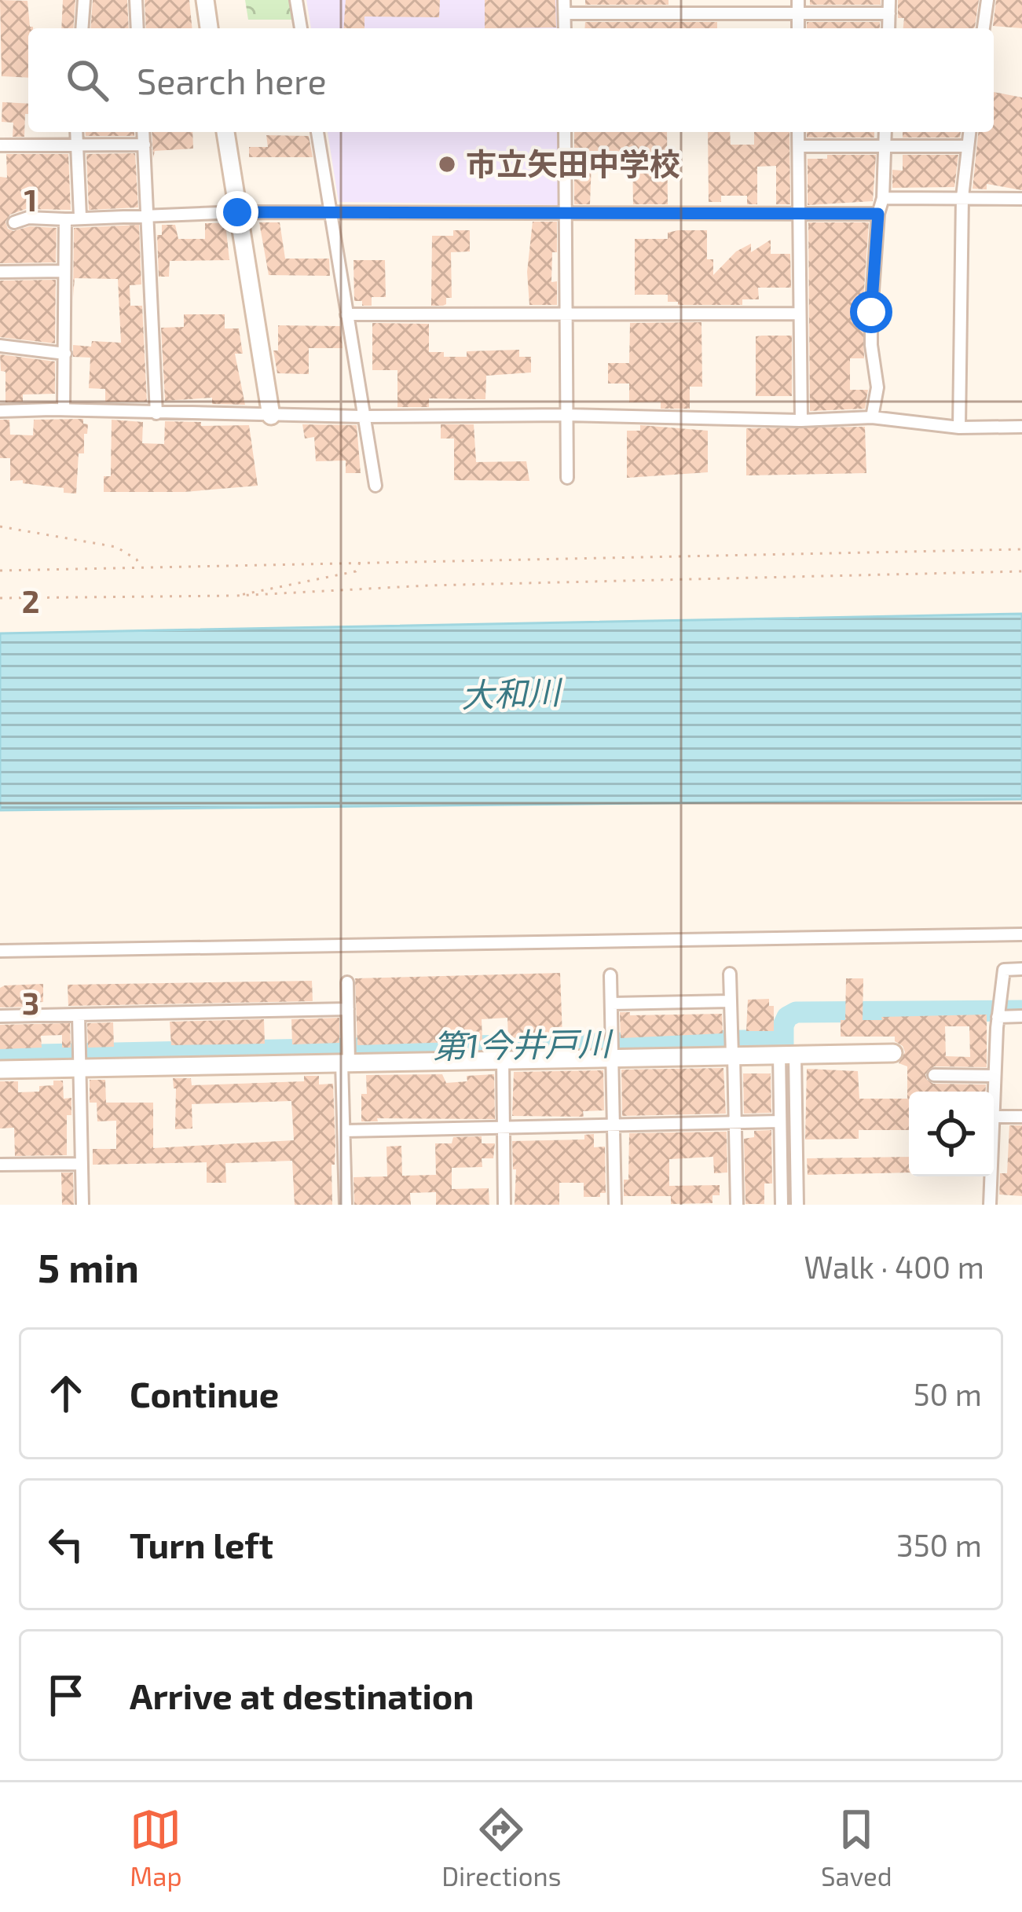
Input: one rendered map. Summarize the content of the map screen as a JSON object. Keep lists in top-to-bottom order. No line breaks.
{"water":["大和川","第1今井戸川"],"places":["市立矢田中学校"],"page":{"search":"Search here","heading":["5 min","Walk · 400 m"],"list":[["Continue","50 m"],["Turn left","350 m"],"Arrive at destination"],"nav":["Map","Directions","Saved"]},"grid":{"rows":["1","2","3"]}}
